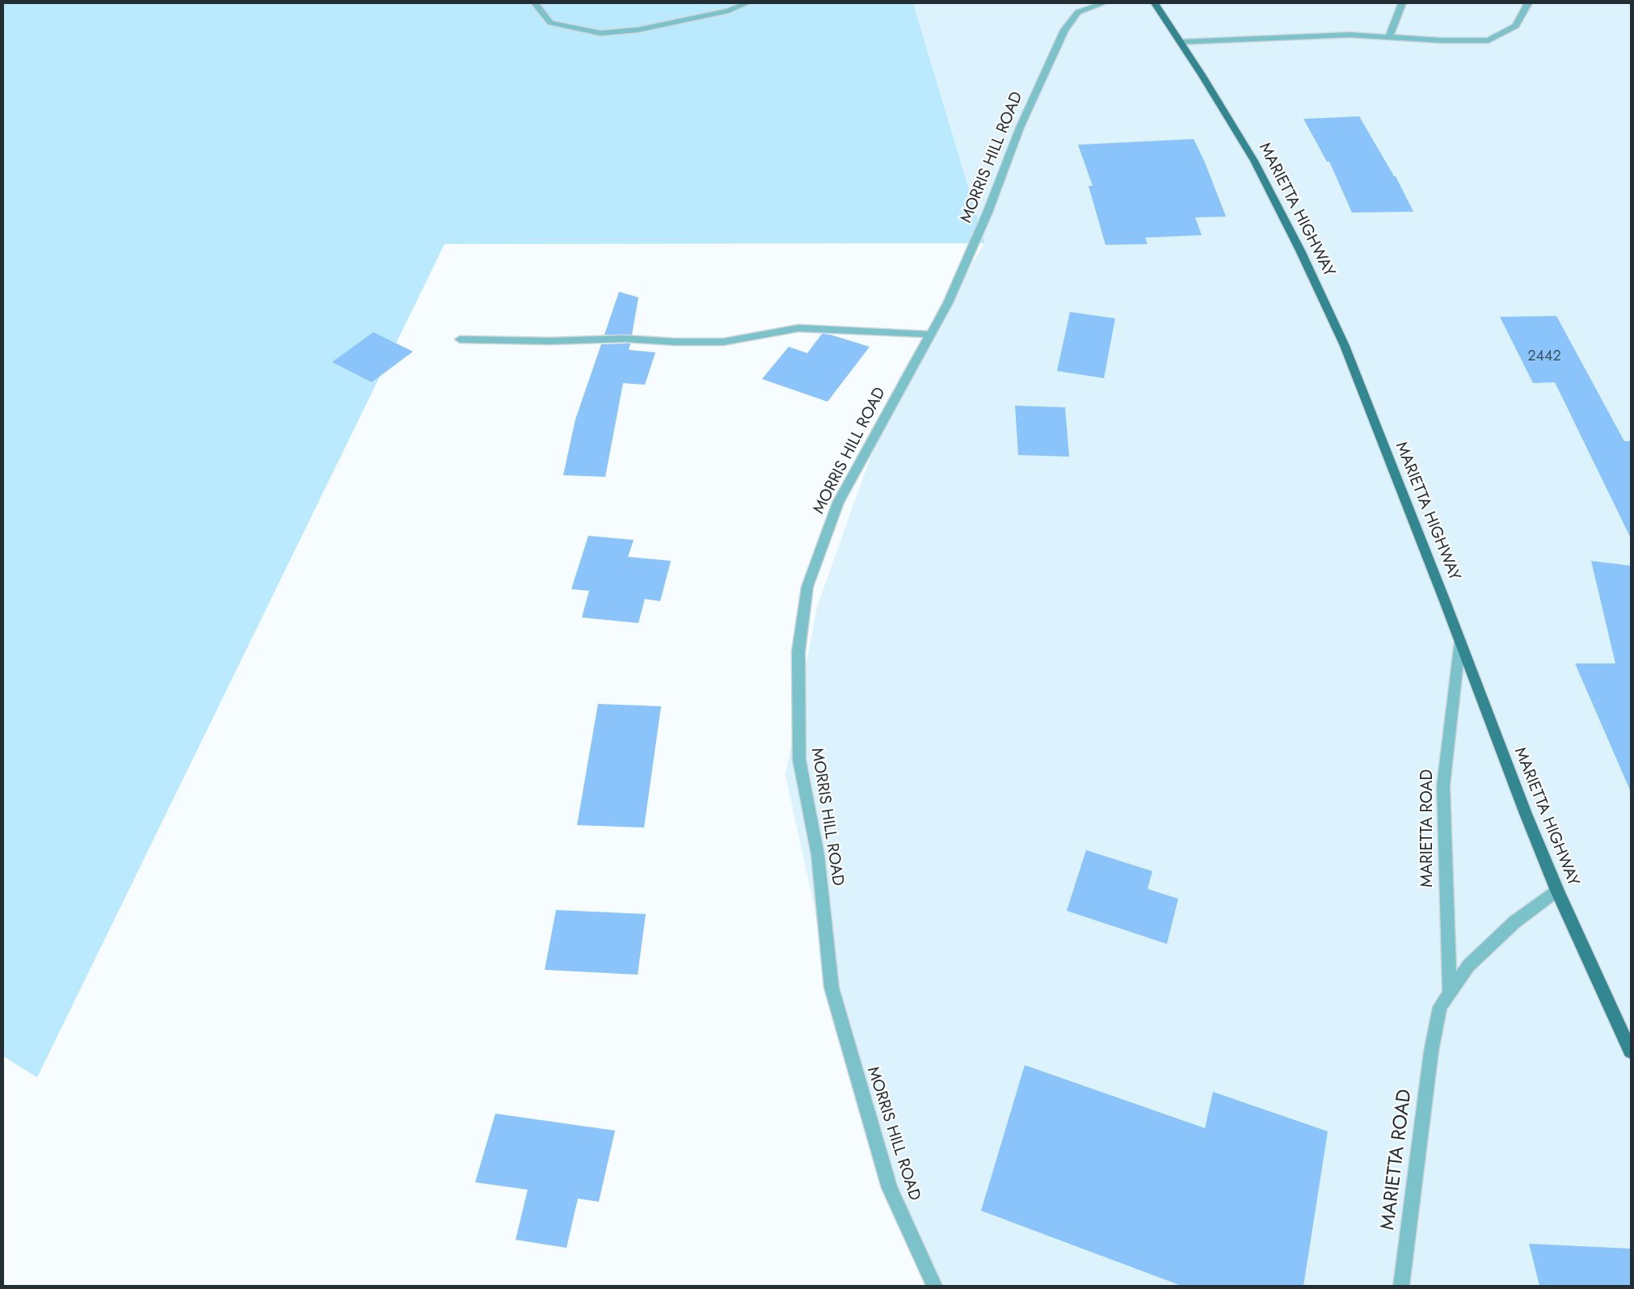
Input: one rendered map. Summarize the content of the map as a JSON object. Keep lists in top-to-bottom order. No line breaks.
{"streets":{"main road":["MARIETTA HIGHWAY"],"street":["MORRIS HILL ROAD","MARIETTA ROAD"]},"crossings":[["MARIETTA HIGHWAY","MARIETTA ROAD"]],"house_numbers":["2442"]}
